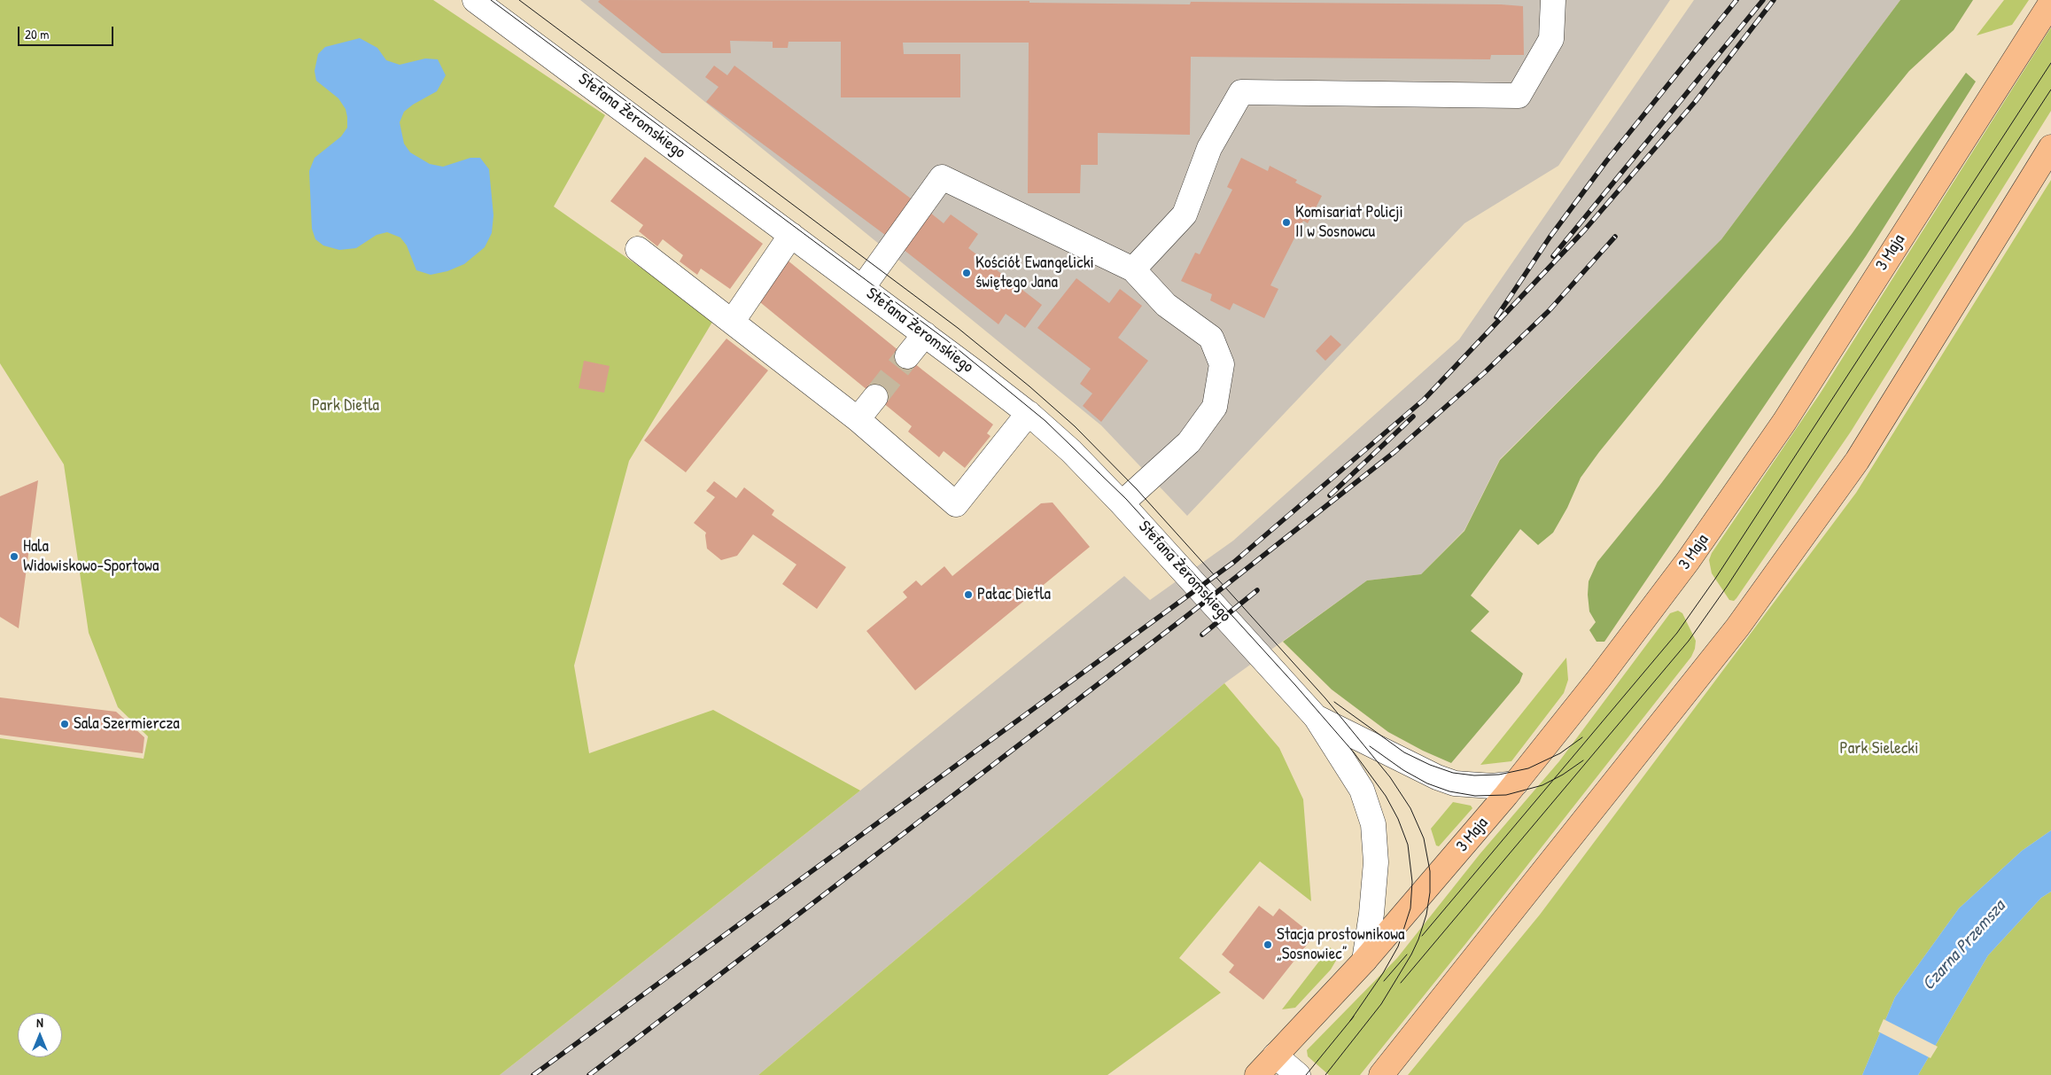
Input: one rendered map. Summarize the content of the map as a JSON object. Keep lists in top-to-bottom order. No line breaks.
{"streets":{"main road":["3 Maja"],"street":["Stefana Żeromskiego"]},"crossings":[["Stefana Żeromskiego","3 Maja"]],"water":["Czarna Przemsza"],"parks":["Park Dietla","Park Sielecki"],"places":["Komisariat Policji II w Sosnowcu","Kościół Ewangelicki świętego Jana","Hala Widowiskowo-Sportowa","Pałac Dietla","Sala Szermiercza","Stacja prostownikowa „Sosnowiec”"],"scale_bar":"20 m","north":"top"}
